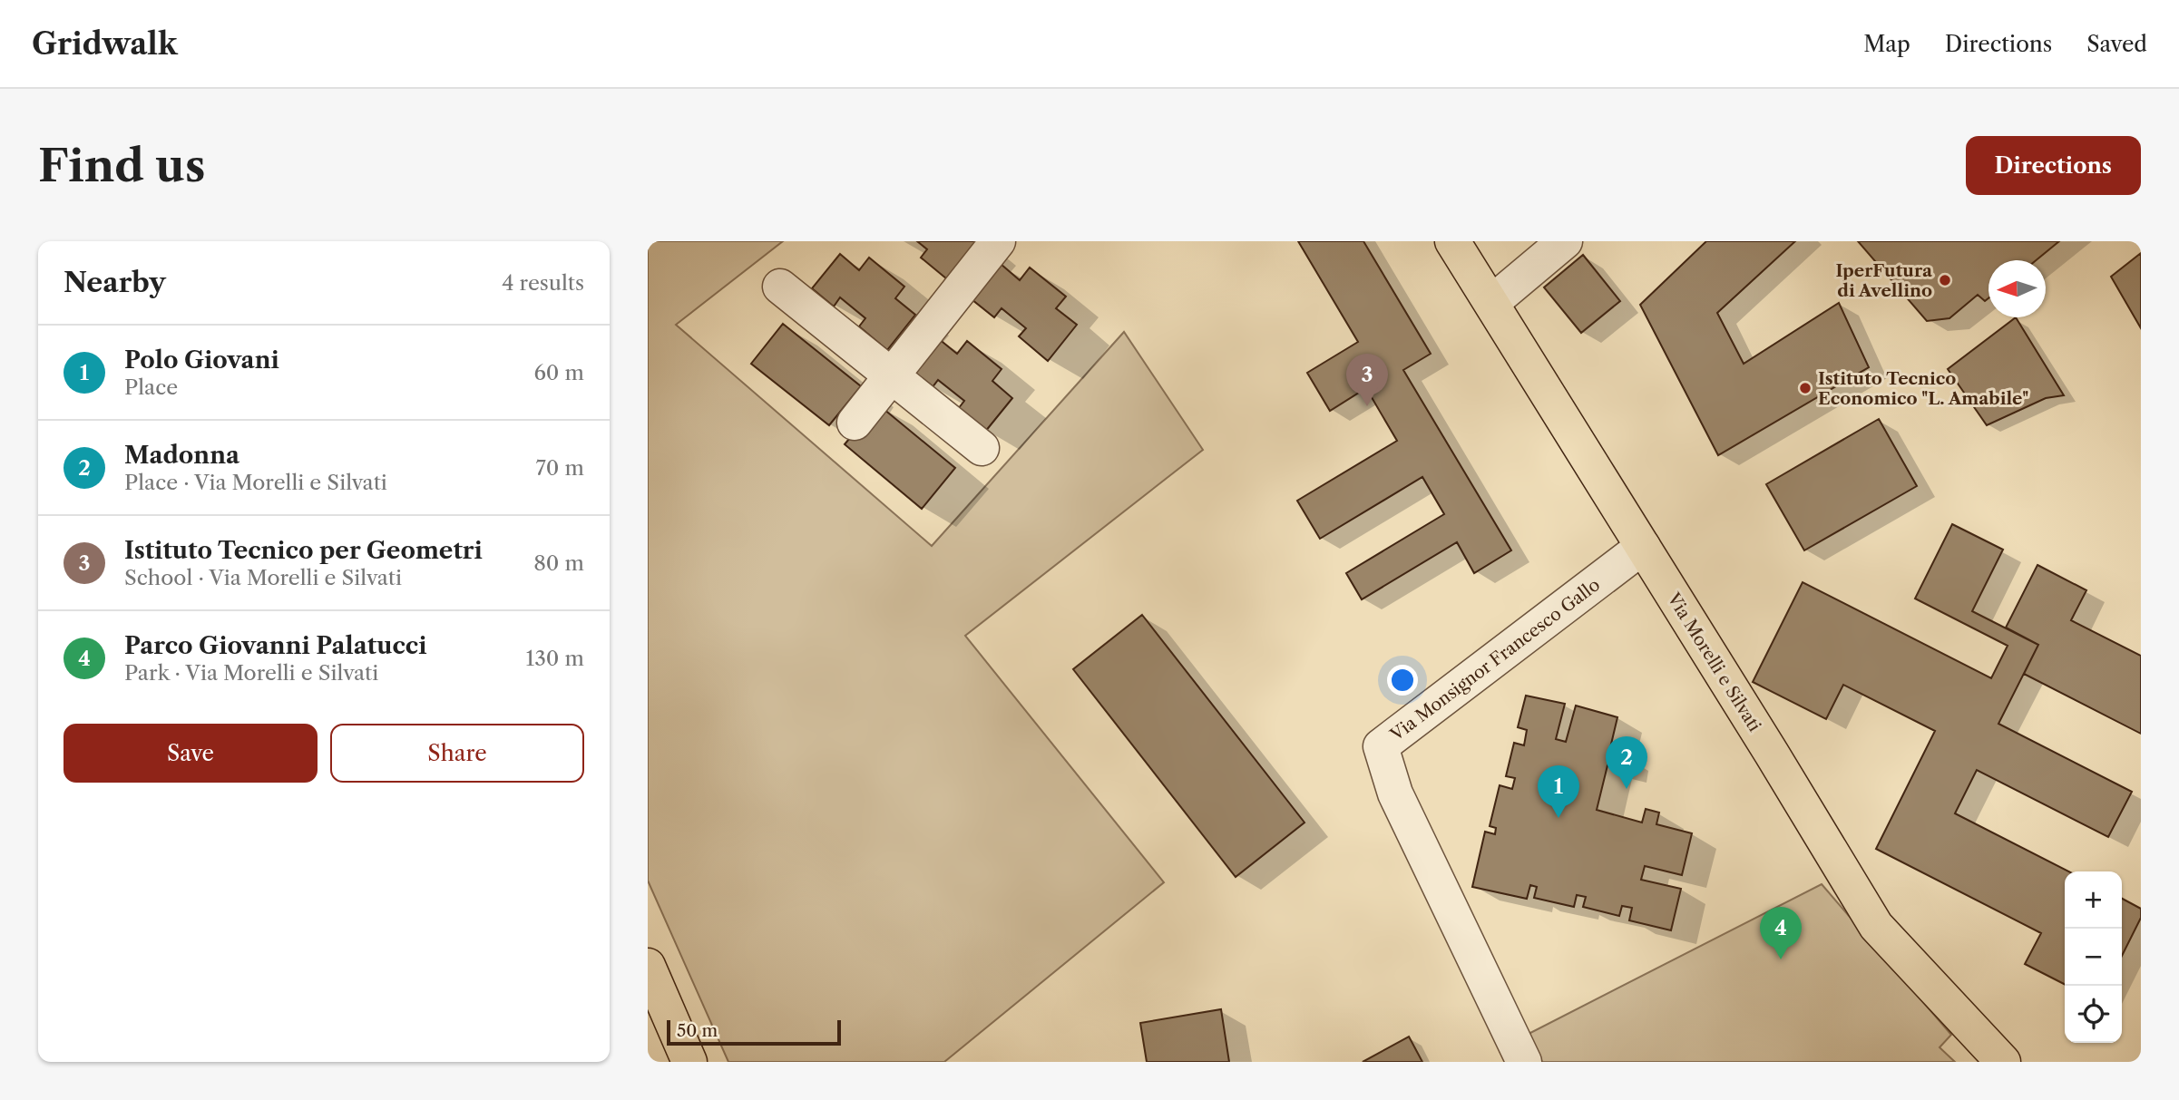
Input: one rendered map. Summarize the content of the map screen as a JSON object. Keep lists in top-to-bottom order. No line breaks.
{"streets":{"main road":["Via Morelli e Silvati"],"street":["Via Monsignor Francesco Gallo"]},"crossings":[["Via Monsignor Francesco Gallo","Via Morelli e Silvati"]],"places":["IperFutura di Avellino","Istituto Tecnico Economico \"L. Amabile\""],"scale_bar":"50 m","north":"left","page":{"header":"Gridwalk","nav":["Map","Directions","Saved"],"buttons":["Directions",["Save","Share"]],"title":"Find us","heading":["Nearby","4 results"],"list":[{"mark":"1","name":"Polo Giovani","note":"Place","value":"60 m"},{"mark":"2","name":"Madonna","note":"Place · Via Morelli e Silvati","value":"70 m"},{"mark":"3","name":"Istituto Tecnico per Geometri","note":"School · Via Morelli e Silvati","value":"80 m"},{"mark":"4","name":"Parco Giovanni Palatucci","note":"Park · Via Morelli e Silvati","value":"130 m"}],"pins":["3","2","1","4"],"map_buttons":["+","−"],"scale":"50 m"}}
